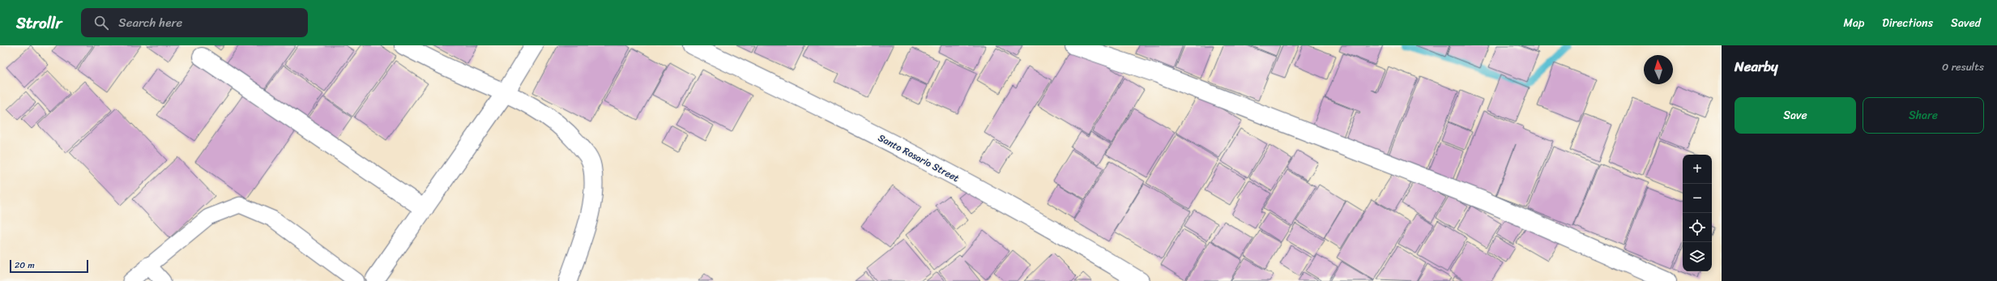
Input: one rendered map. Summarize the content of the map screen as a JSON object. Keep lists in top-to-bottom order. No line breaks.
{"streets":{"street":["Santo Rosario Street"]},"scale_bar":"20 m","north":"top","page":{"header":"Strollr","search":"Search here","nav":["Map","Directions","Saved"],"heading":["Nearby","0 results"],"buttons":["Save","Share"],"map_buttons":["+","−"],"scale":"20 m"}}
